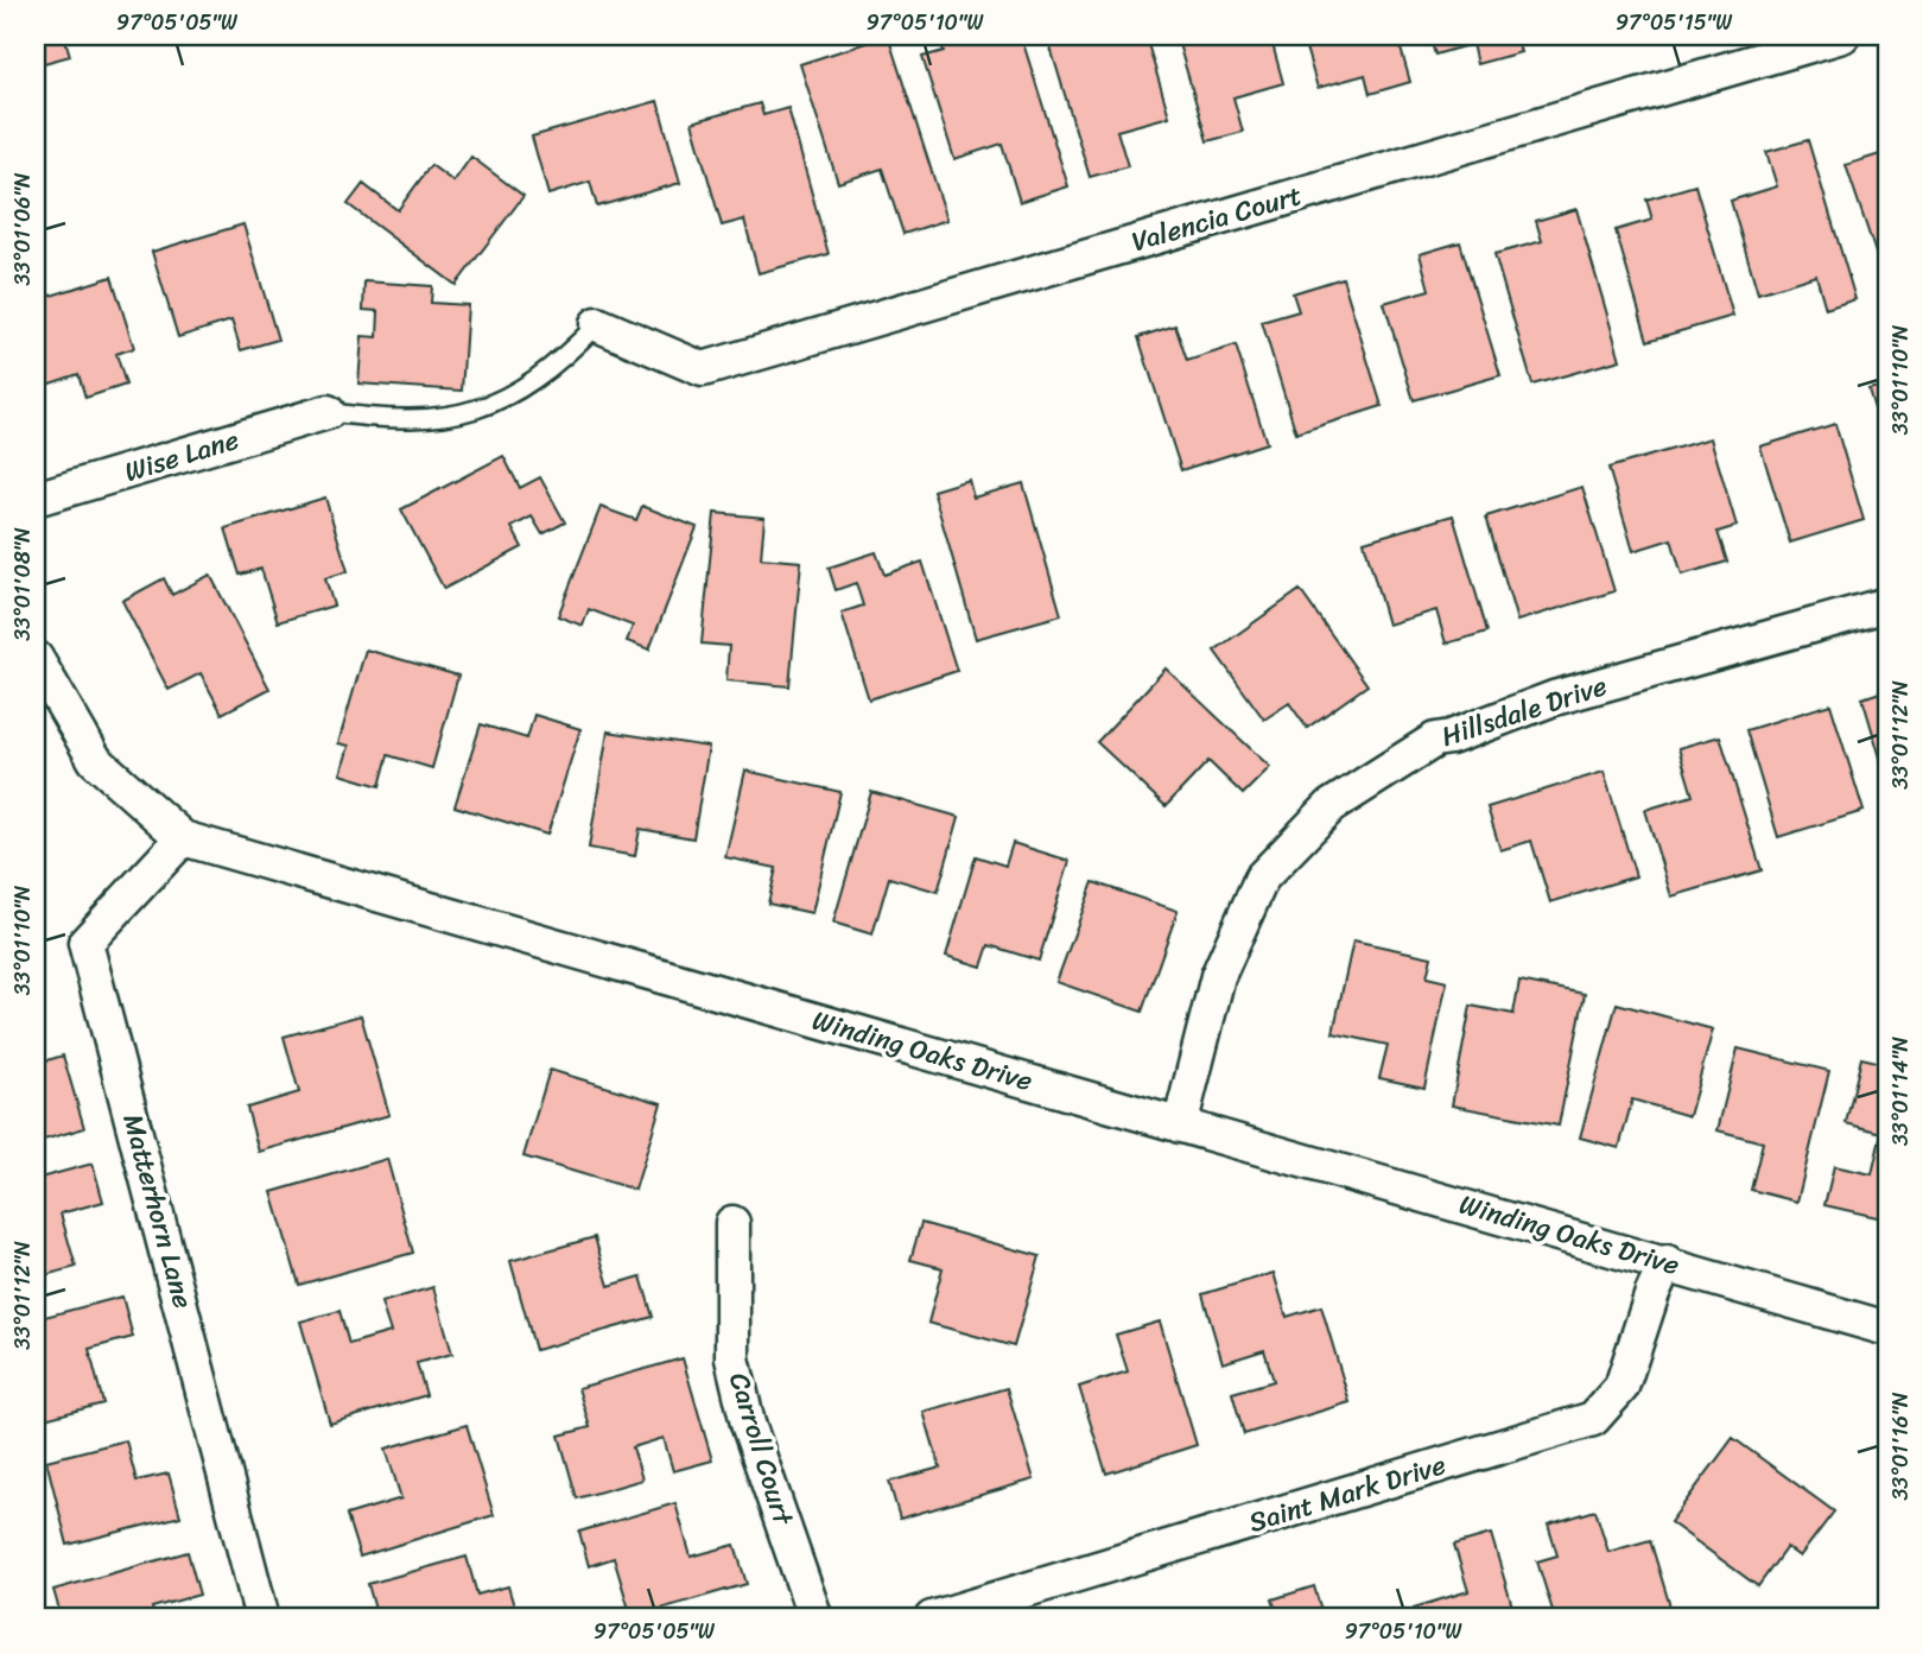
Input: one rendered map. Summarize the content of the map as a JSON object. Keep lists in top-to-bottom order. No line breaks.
{"streets":{"street":["Valencia Court","Wise Lane","Hillsdale Drive","Winding Oaks Drive","Matterhorn Lane","Carroll Court","Saint Mark Drive"]},"crossings":[["Hillsdale Drive","Winding Oaks Drive"],["Winding Oaks Drive","Matterhorn Lane"],["Winding Oaks Drive","Saint Mark Drive"]],"coordinates":["97°05'05\"W","97°05'10\"W","97°05'15\"W","33°01'06\"N","33°01'10\"N","33°01'08\"N","33°01'12\"N","33°01'14\"N","33°01'16\"N"]}
